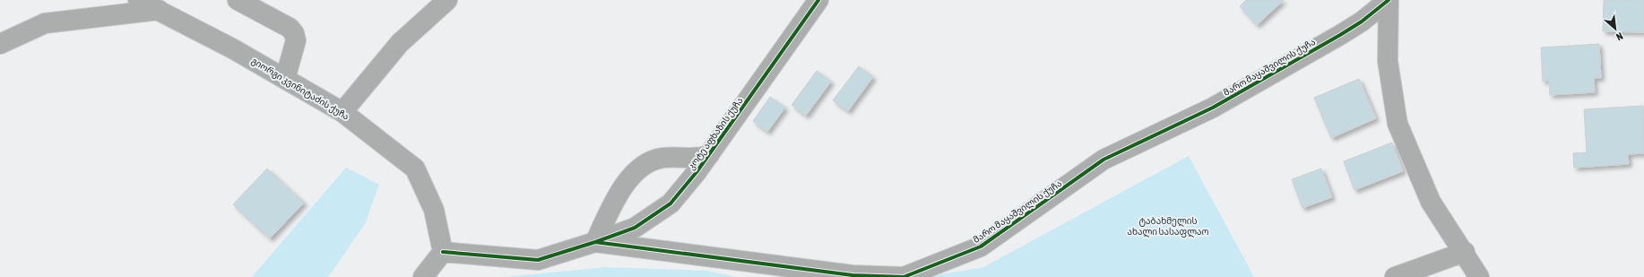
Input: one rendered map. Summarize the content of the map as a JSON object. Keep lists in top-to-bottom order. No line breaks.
{"streets":{"street":["მარო მაყაშვილის ქუჩა","გიორგი კვინიტაძის ქუჩა","კოტე აფხაზის ქუჩა"]},"crossings":[["მარო მაყაშვილის ქუჩა","გიორგი კვინიტაძის ქუჩა"],["მარო მაყაშვილის ქუჩა","კოტე აფხაზის ქუჩა"]],"parks":["ტაბახმელის ახალი სასაფლაო"],"north":"bottom right"}
